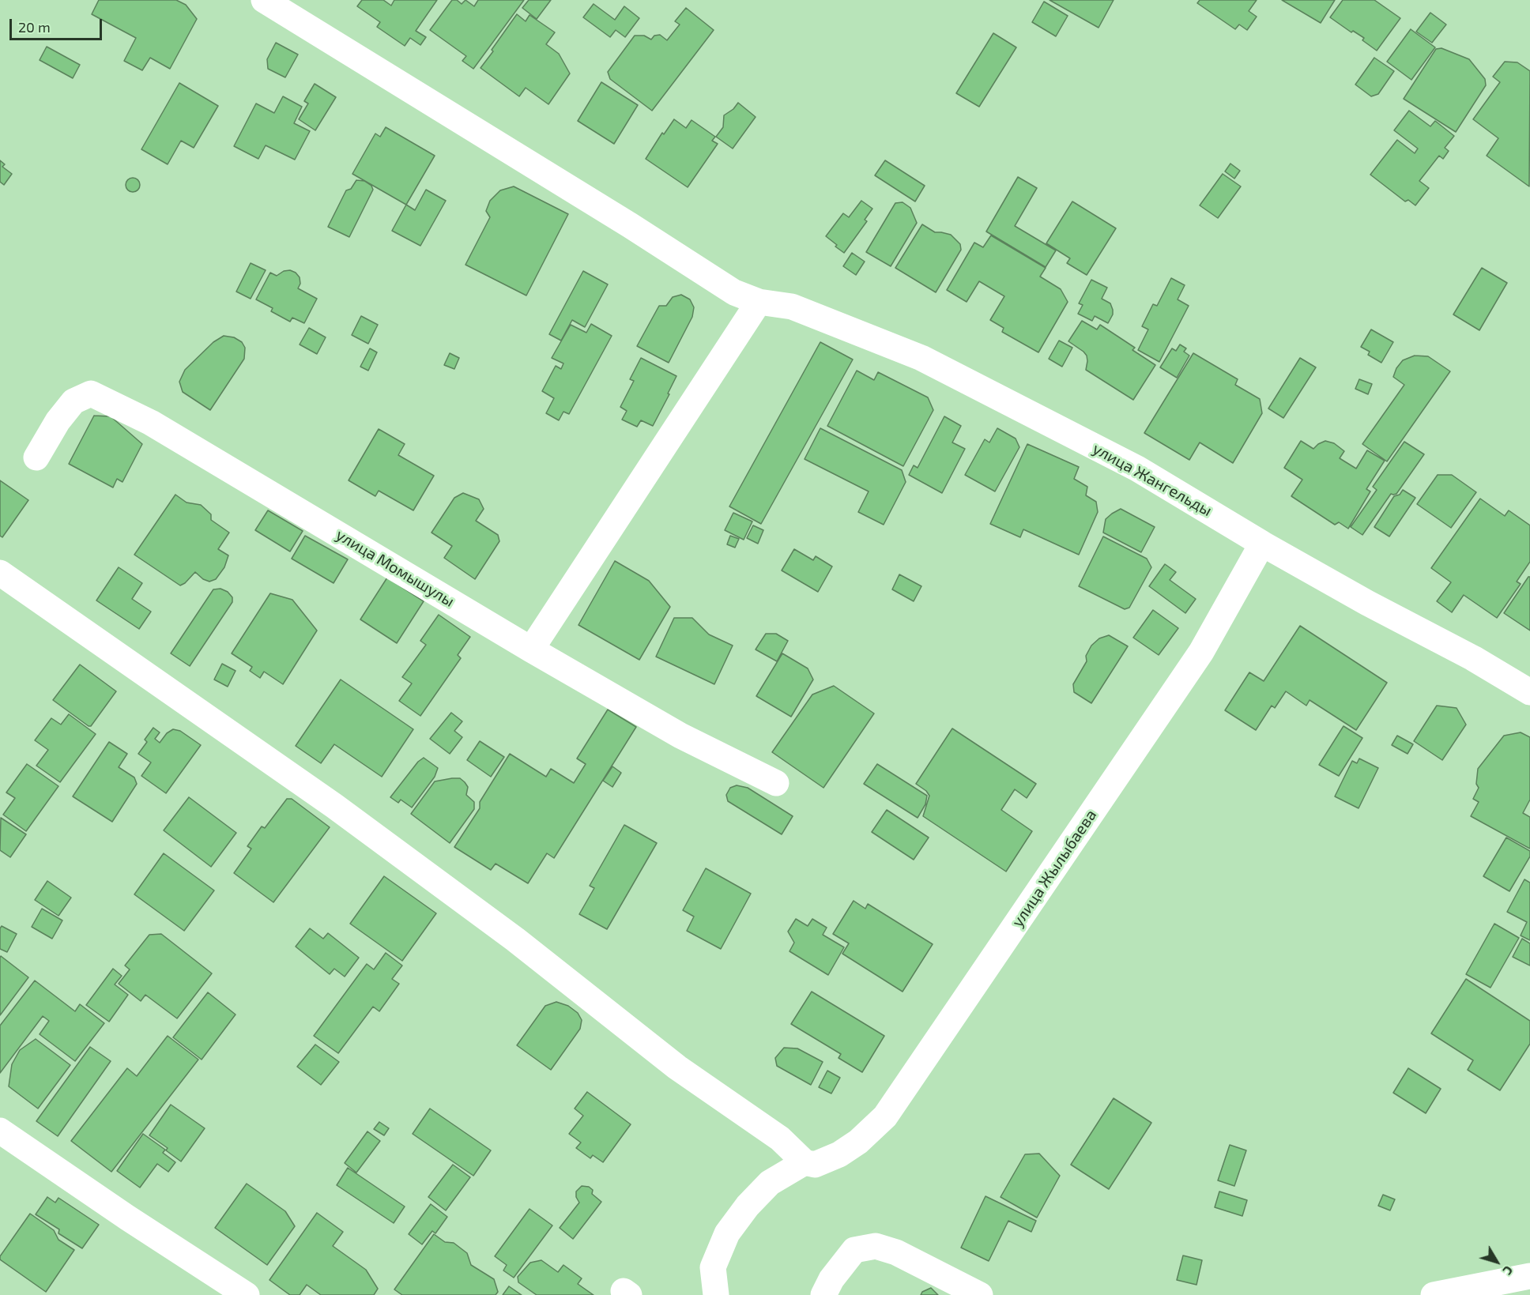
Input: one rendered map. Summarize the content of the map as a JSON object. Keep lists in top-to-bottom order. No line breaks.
{"streets":{"street":["улица Жангельды","улица Момышулы","улица Жылыбаева"]},"crossings":[["улица Жангельды","улица Жылыбаева"]],"scale_bar":"20 m","north":"bottom right"}
